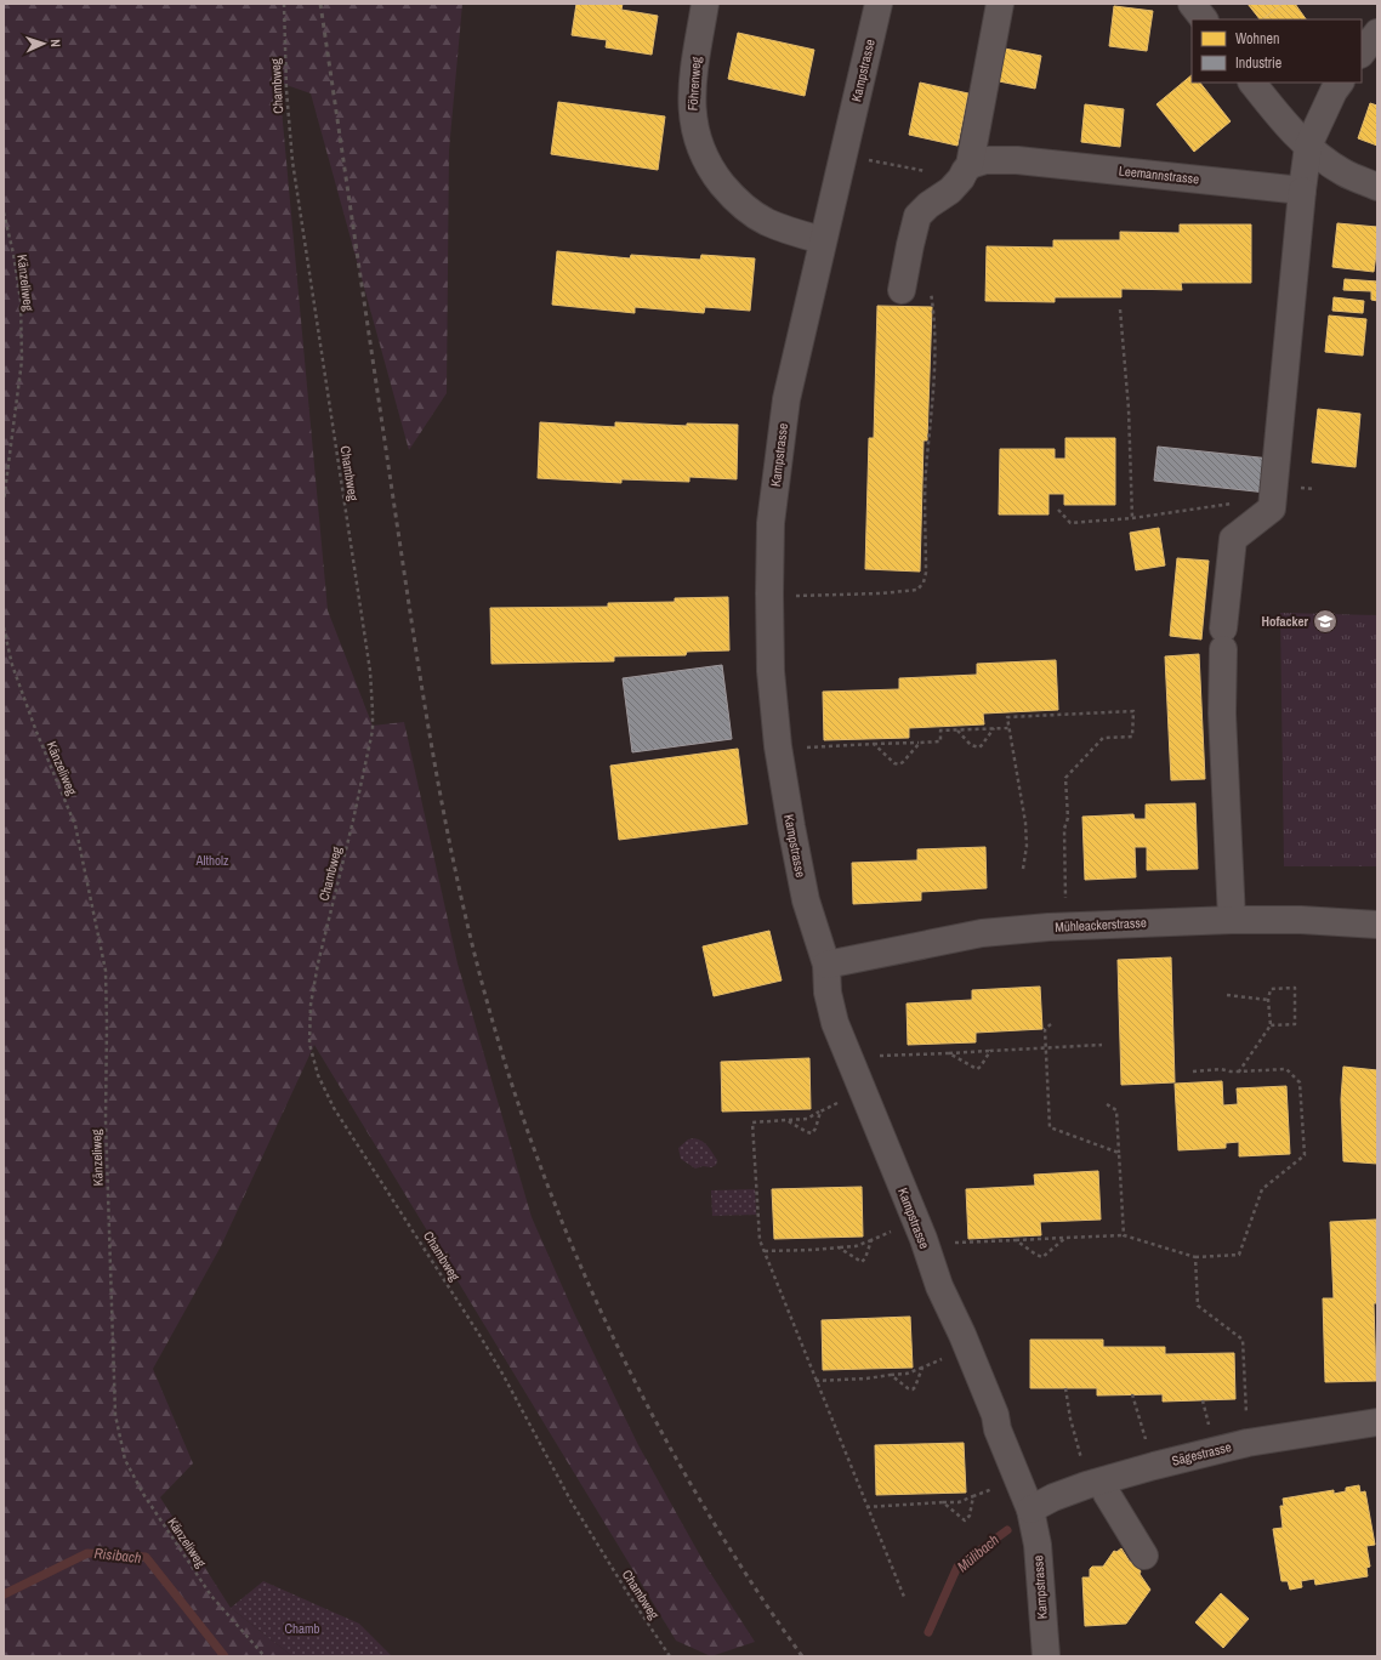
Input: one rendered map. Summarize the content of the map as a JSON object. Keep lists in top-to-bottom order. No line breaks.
{"streets":{"street":["Kampstrasse","Föhrenweg","Leemannstrasse","Mühleackerstrasse","Sägestrasse"],"path":["Chambweg","Känzeliweg"]},"crossings":[["Kampstrasse","Föhrenweg"],["Kampstrasse","Mühleackerstrasse"],["Kampstrasse","Sägestrasse"]],"water":["Mülibach","Risibach"],"parks":["Altholz","Chamb"],"places":{"school or university":["Hofacker"]},"legend":["Wohnen","Industrie"],"north":"right"}
